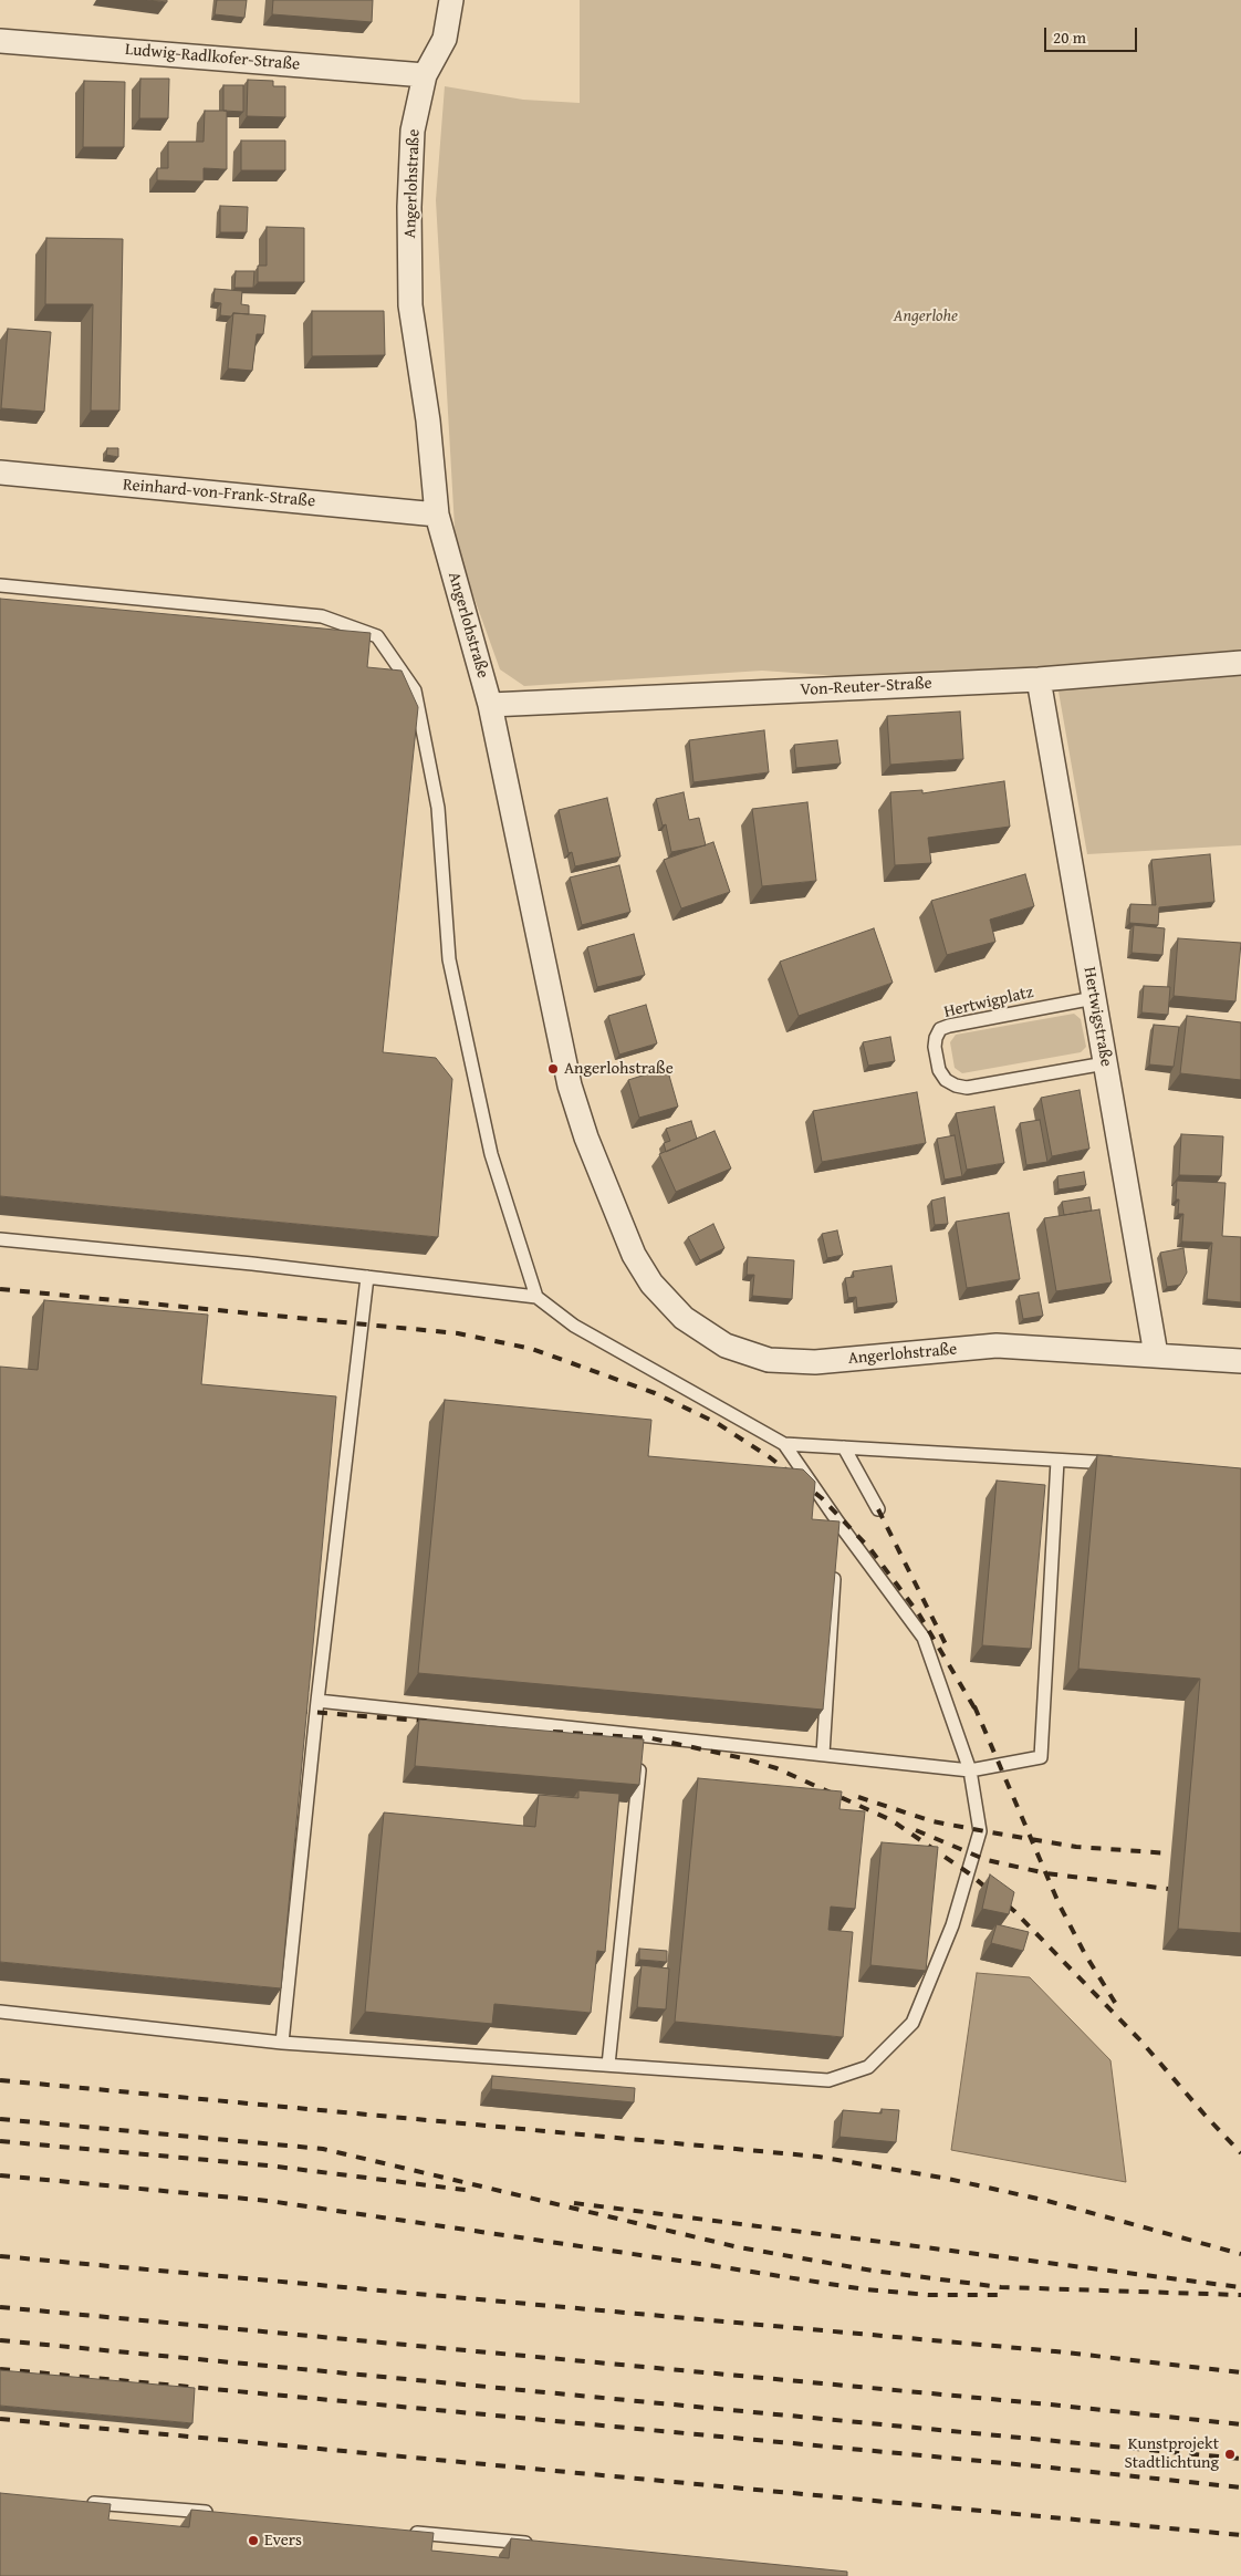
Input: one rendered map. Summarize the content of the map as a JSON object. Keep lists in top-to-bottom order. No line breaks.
{"streets":{"street":["Ludwig-Radlkofer-Straße","Angerlohstraße","Reinhard-von-Frank-Straße","Von-Reuter-Straße","Hertwigstraße"],"lane":["Hertwigplatz"]},"crossings":[["Ludwig-Radlkofer-Straße","Angerlohstraße"],["Angerlohstraße","Reinhard-von-Frank-Straße"],["Angerlohstraße","Von-Reuter-Straße"],["Angerlohstraße","Hertwigstraße"],["Von-Reuter-Straße","Hertwigstraße"],["Hertwigplatz","Hertwigstraße"]],"parks":["Angerlohe"],"places":["Angerlohstraße","Kunstprojekt Stadtlichtung","Evers"],"scale_bar":"20 m"}
